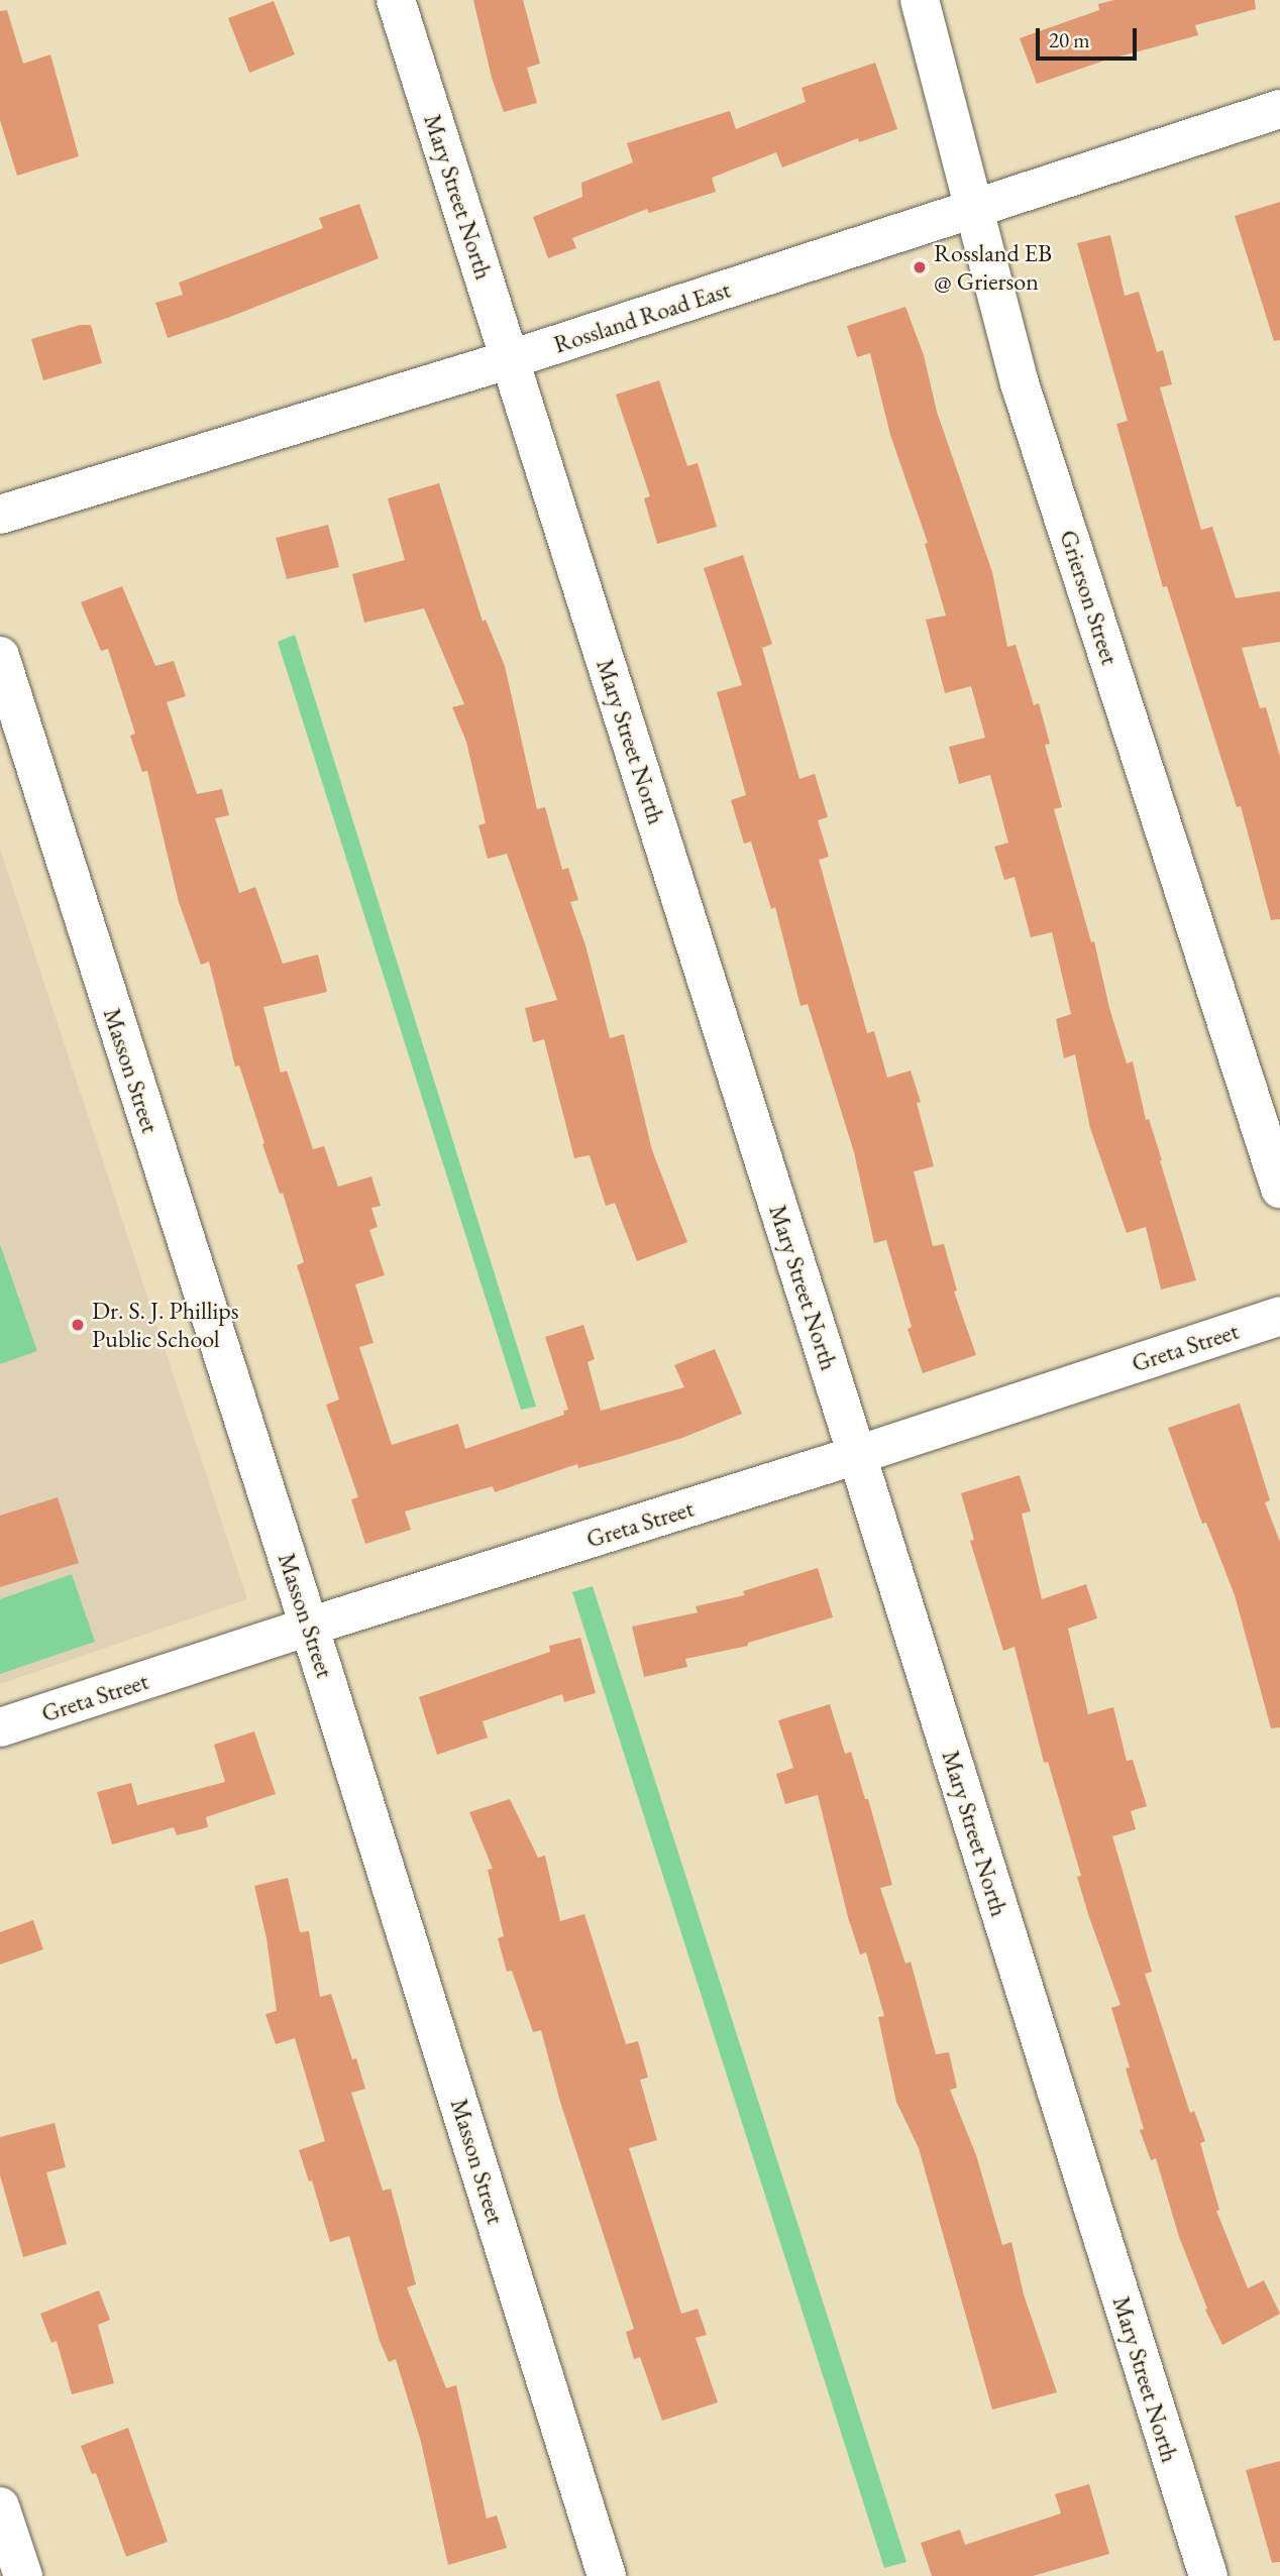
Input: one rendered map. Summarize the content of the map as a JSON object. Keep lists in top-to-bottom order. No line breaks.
{"streets":{"street":["Mary Street North","Rossland Road East","Grierson Street","Masson Street","Greta Street"]},"crossings":[["Mary Street North","Rossland Road East"],["Mary Street North","Greta Street"],["Rossland Road East","Grierson Street"],["Masson Street","Greta Street"]],"places":["Rossland EB @ Grierson","Dr. S. J. Phillips Public School"],"scale_bar":"20 m"}
